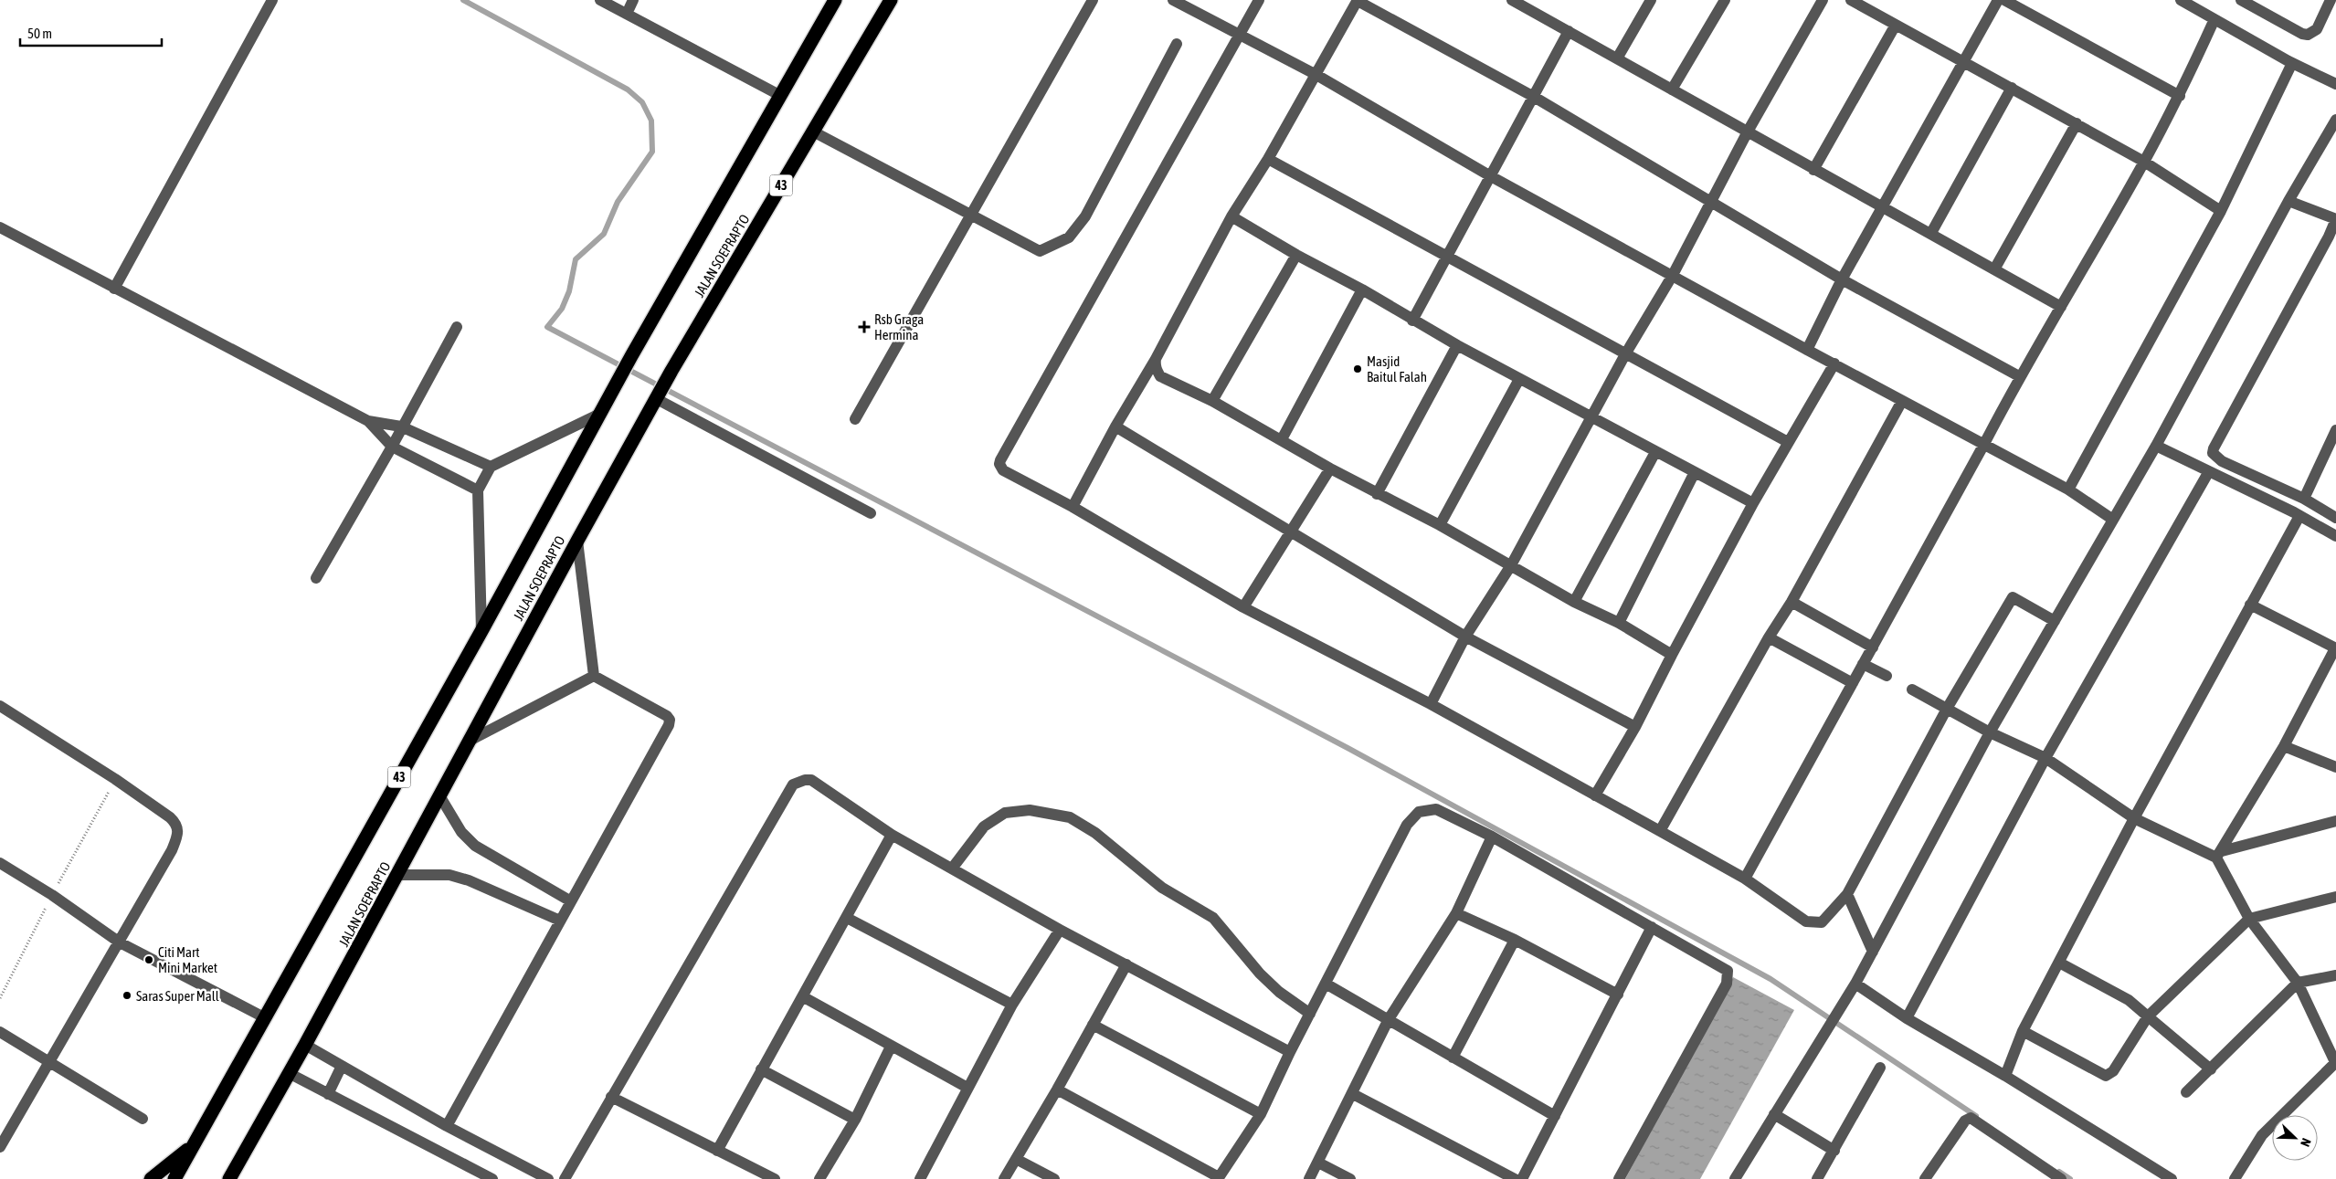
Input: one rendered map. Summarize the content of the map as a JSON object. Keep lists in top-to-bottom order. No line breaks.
{"streets":{"highway":["43","JALAN SOEPRAPTO"]},"places":{"health":["Rsb Graga Hermina"],"other":["Masjid Baitul Falah","Citi Mart Mini Market","Saras Super Mall"]},"scale_bar":"50 m","north":"bottom right"}
